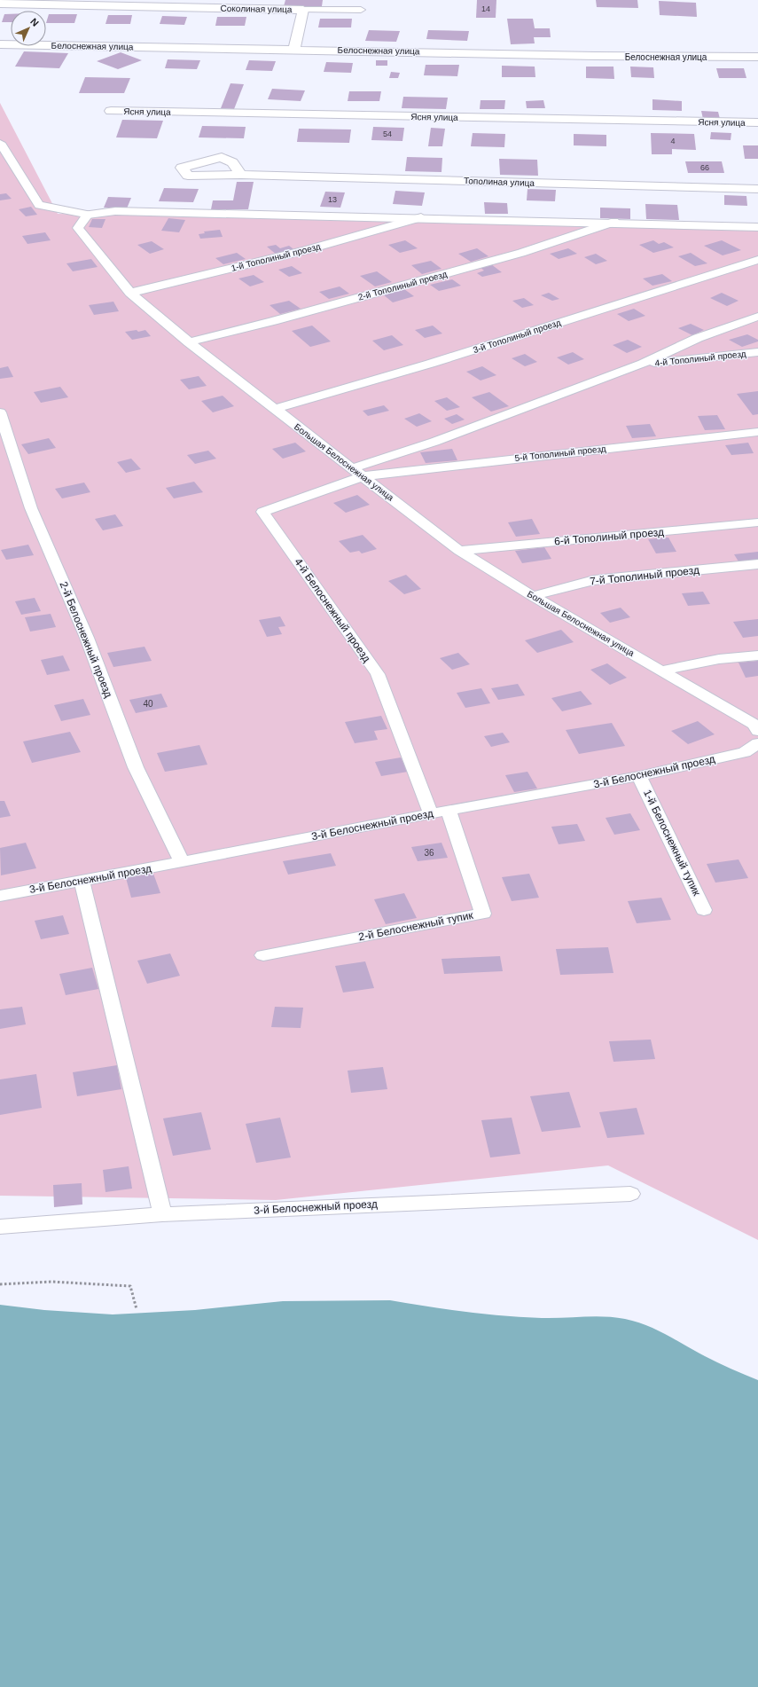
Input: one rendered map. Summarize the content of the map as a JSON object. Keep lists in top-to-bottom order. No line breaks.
{"streets":{"street":["Соколиная улица","Белоснежная улица","Ясня улица","Тополиная улица"],"lane":["1-й Тополиный проезд","2-й Тополиный проезд","3-й Тополиный проезд","4-й Тополиный проезд","5-й Тополиный проезд","Большая Белоснежная улица","6-й Тополиный проезд","7-й Тополиный проезд","4-й Белоснежный проезд","2-й Белоснежный проезд","3-й Белоснежный проезд","1-й Белоснежный тупик","2-й Белоснежный тупик"]},"crossings":[["Соколиная улица","Белоснежная улица"],["1-й Тополиный проезд","Большая Белоснежная улица"],["2-й Тополиный проезд","Большая Белоснежная улица"],["3-й Тополиный проезд","Большая Белоснежная улица"],["5-й Тополиный проезд","Большая Белоснежная улица"],["5-й Тополиный проезд","4-й Белоснежный проезд"],["Большая Белоснежная улица","6-й Тополиный проезд"],["Большая Белоснежная улица","7-й Тополиный проезд"],["Большая Белоснежная улица","4-й Белоснежный проезд"],["4-й Белоснежный проезд","3-й Белоснежный проезд"],["2-й Белоснежный проезд","3-й Белоснежный проезд"],["3-й Белоснежный проезд","1-й Белоснежный тупик"],["3-й Белоснежный проезд","2-й Белоснежный тупик"]],"house_numbers":["14","54","4","66","13","40","36"],"north":"top right"}
